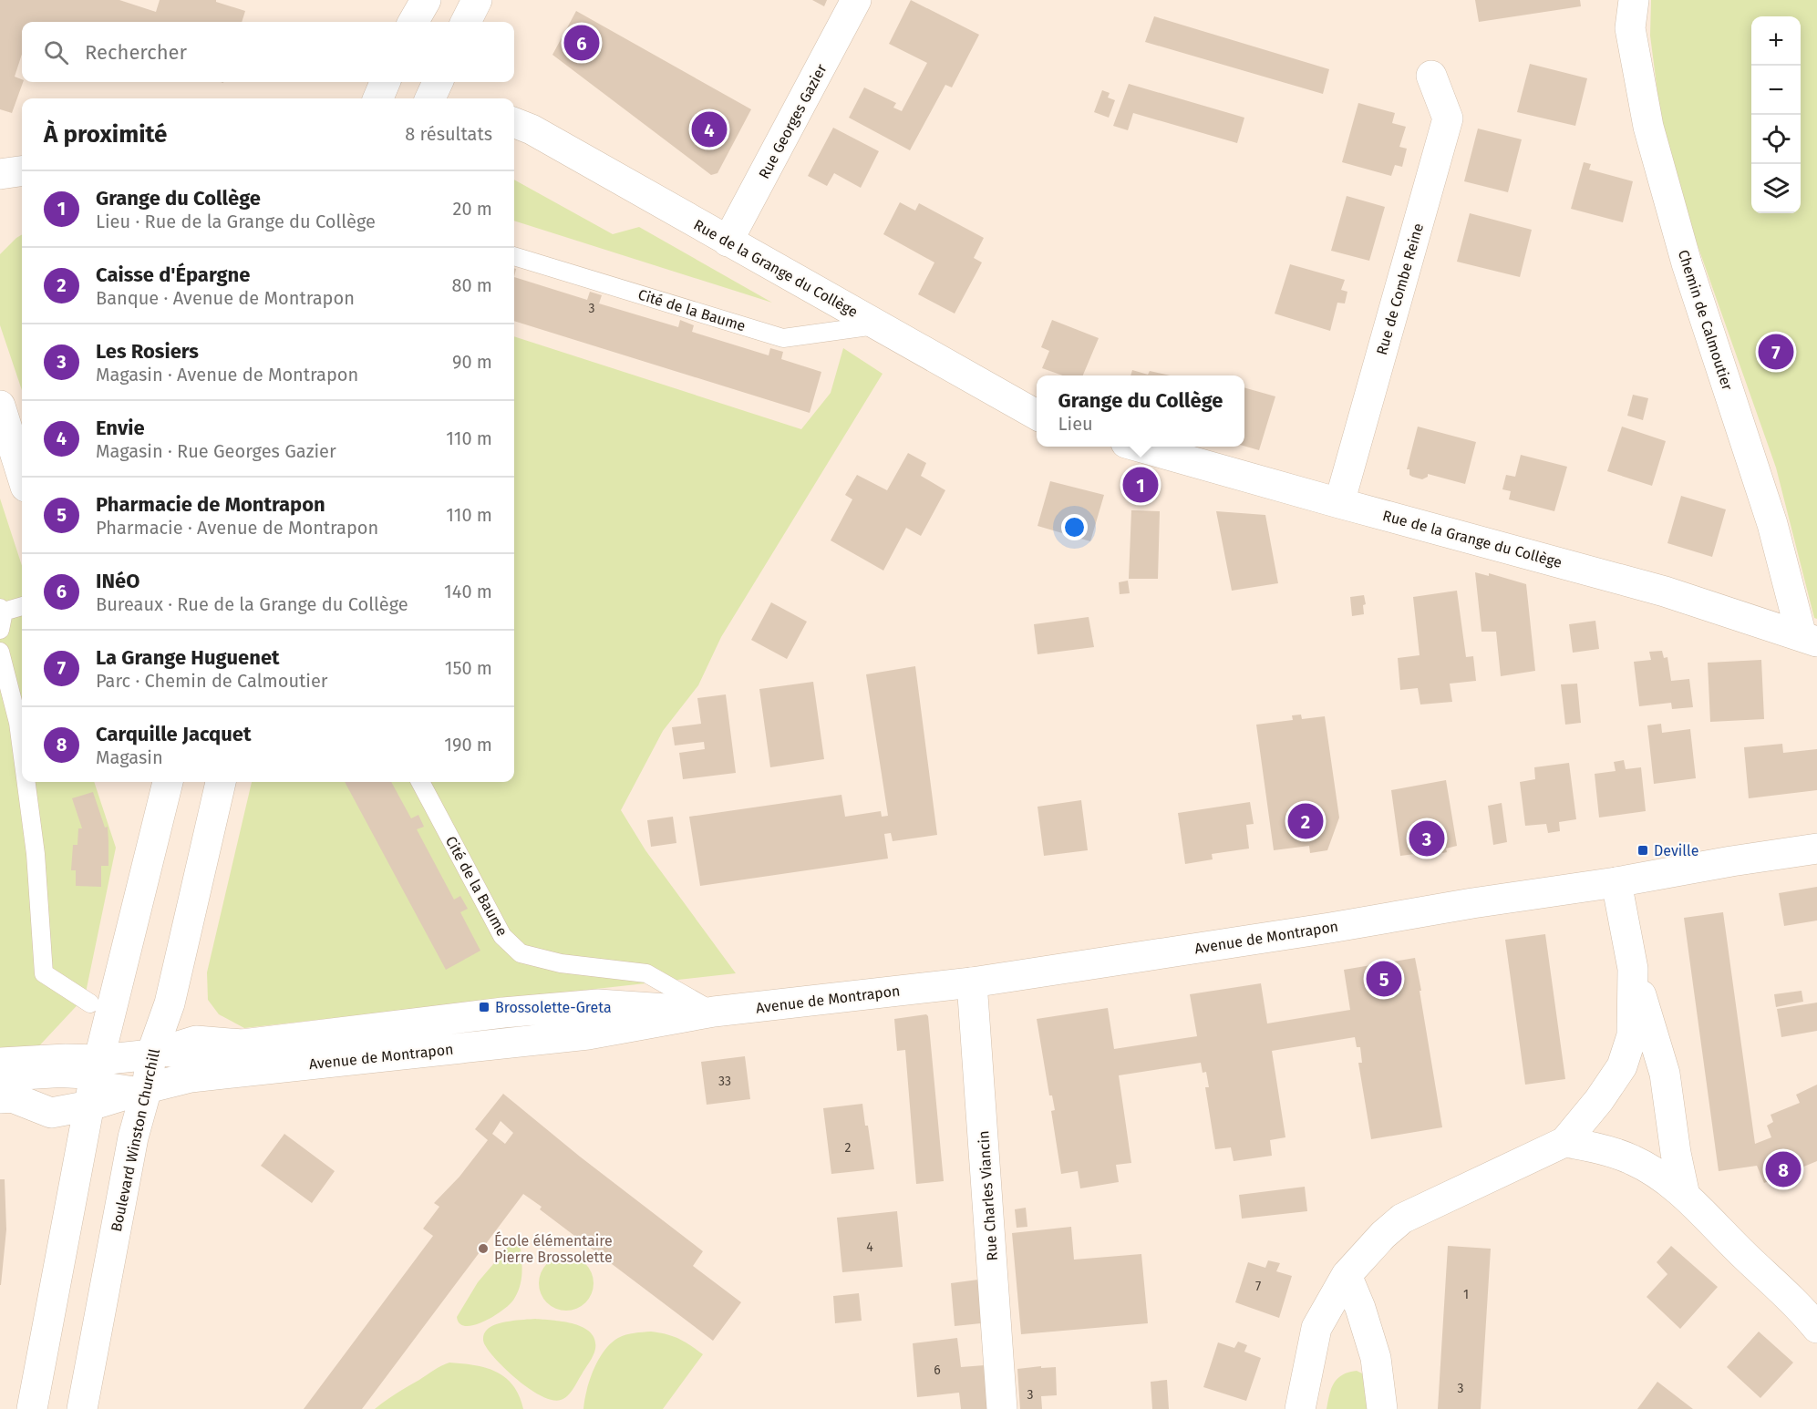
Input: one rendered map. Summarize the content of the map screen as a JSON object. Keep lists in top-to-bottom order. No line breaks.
{"streets":{"street":["Rue Georges Gazier","Rue de la Grange du Collège","Rue de Combe Reine","Chemin de Calmoutier","Avenue de Montrapon","Boulevard Winston Churchill","Rue Charles Viancin"],"lane":["Cité de la Baume"]},"crossings":[["Rue Georges Gazier","Rue de la Grange du Collège"],["Rue de la Grange du Collège","Rue de Combe Reine"],["Rue de la Grange du Collège","Cité de la Baume"],["Rue de la Grange du Collège","Chemin de Calmoutier"],["Cité de la Baume","Avenue de Montrapon"],["Avenue de Montrapon","Boulevard Winston Churchill"],["Avenue de Montrapon","Rue Charles Viancin"]],"places":{"transit":["Deville","Brossolette-Greta"],"other":["École élémentaire Pierre Brossolette"]},"house_numbers":["3","33","2","4","7","1","6","3","3"],"page":{"map_buttons":["+","−"],"search":"Rechercher","pins":["6","4","7","1","2","3","5","8"],"heading":["À proximité","8 résultats"],"list":[{"mark":"1","name":"Grange du Collège","note":"Lieu · Rue de la Grange du Collège","value":"20 m"},{"mark":"2","name":"Caisse d'Épargne","note":"Banque · Avenue de Montrapon","value":"80 m"},{"mark":"3","name":"Les Rosiers","note":"Magasin · Avenue de Montrapon","value":"90 m"},{"mark":"4","name":"Envie","note":"Magasin · Rue Georges Gazier","value":"110 m"},{"mark":"5","name":"Pharmacie de Montrapon","note":"Pharmacie · Avenue de Montrapon","value":"110 m"},{"mark":"6","name":"INéO","note":"Bureaux · Rue de la Grange du Collège","value":"140 m"},{"mark":"7","name":"La Grange Huguenet","note":"Parc · Chemin de Calmoutier","value":"150 m"},{"mark":"8","name":"Carquille Jacquet","note":"Magasin","value":"190 m"}],"popup":["Grange du Collège","Lieu"]}}
